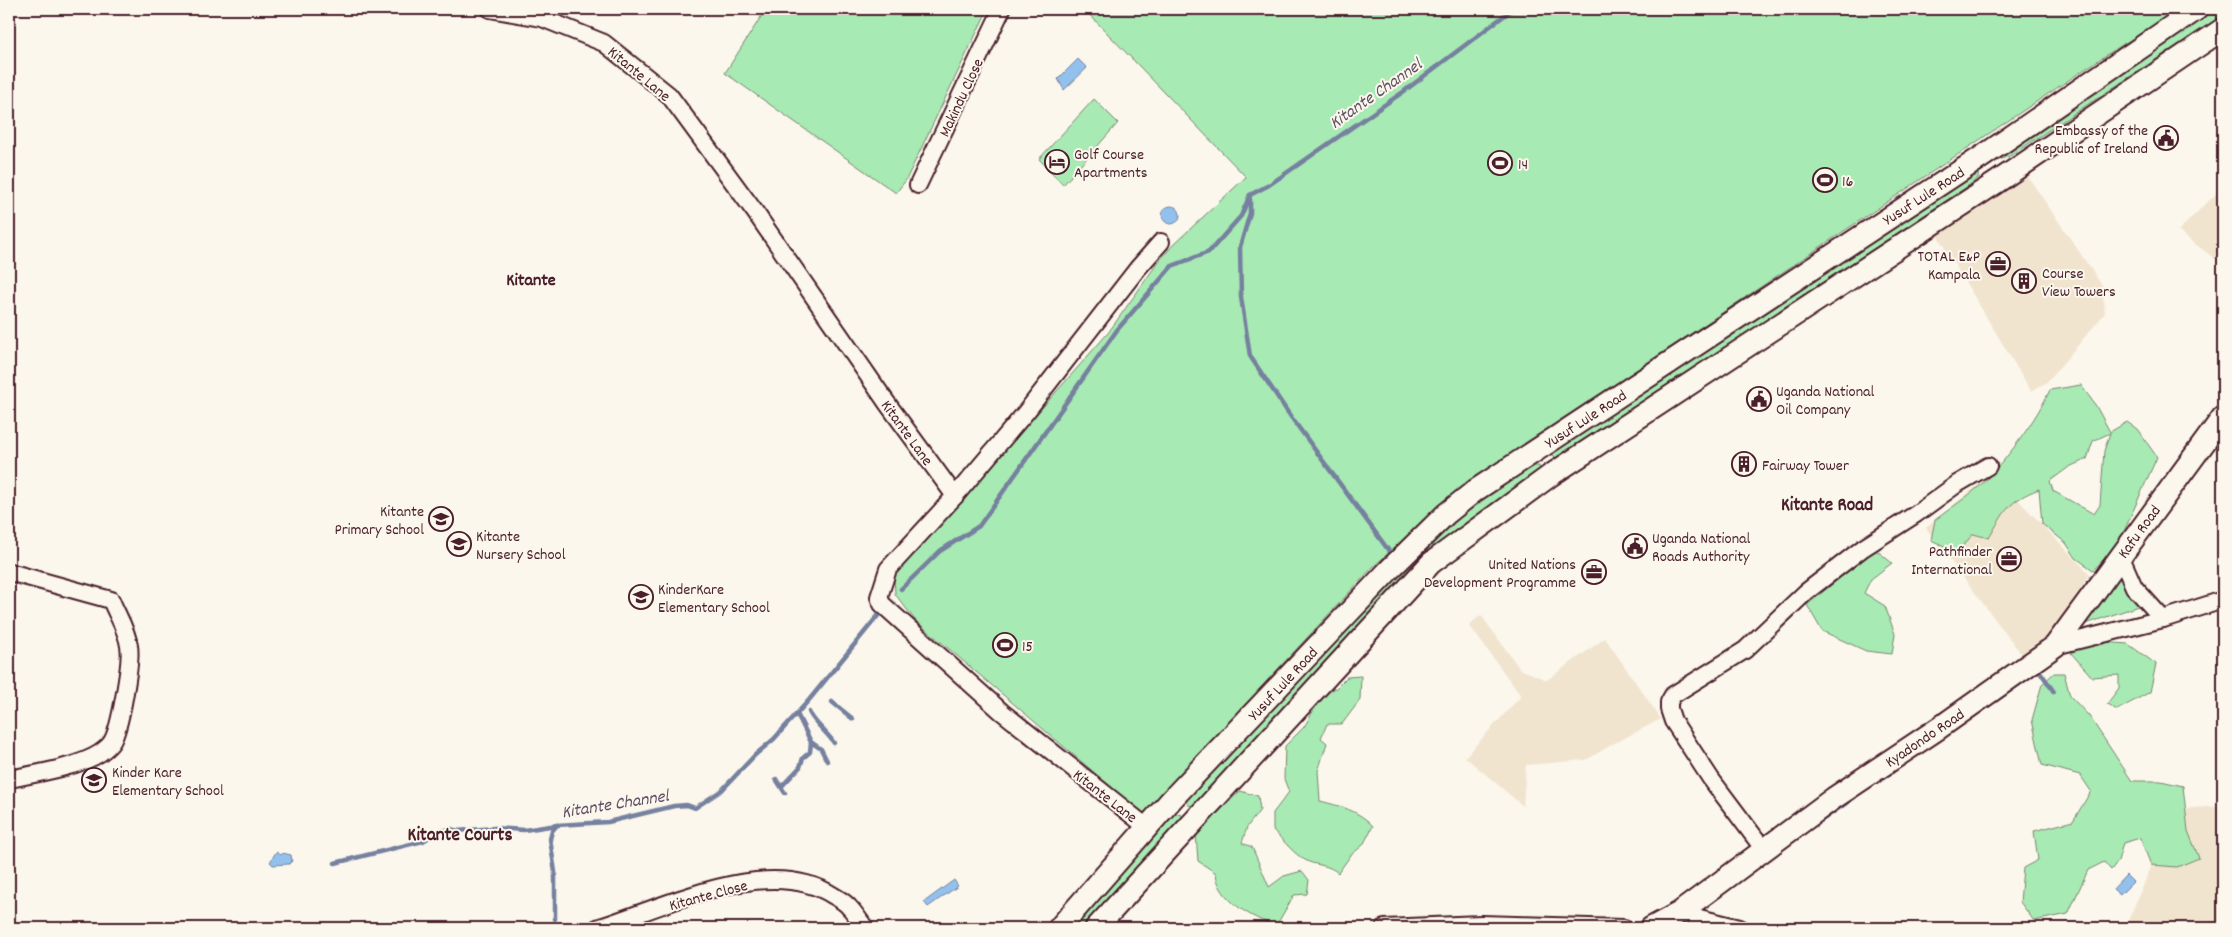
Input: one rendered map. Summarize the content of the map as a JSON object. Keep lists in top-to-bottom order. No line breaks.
{"streets":{"main road":["Yusuf Lule Road","Kafu Road","Kyadondo Road"],"street":["Kitante Lane","Makindu Close","Kitante Close"]},"crossings":[["Kitante Lane","Yusuf Lule Road"],["Kafu Road","Kyadondo Road"]],"districts":["Kitante","Kitante Road","Kitante Courts"],"water":["Kitante Channel"],"places":{"public building":["Embassy of the Republic of Ireland","Uganda National Oil Company","Uganda National Roads Authority"],"hotel":["Golf Course Apartments"],"sports":["14","16","15"],"office":["TOTAL E&P Kampala","Pathfinder International","United Nations Development Programme"],"building":["Course View Towers","Fairway Tower"],"school or university":["Kitante Primary School","Kitante Nursery School","KinderKare Elementary School","Kinder Kare Elementary School"]}}
